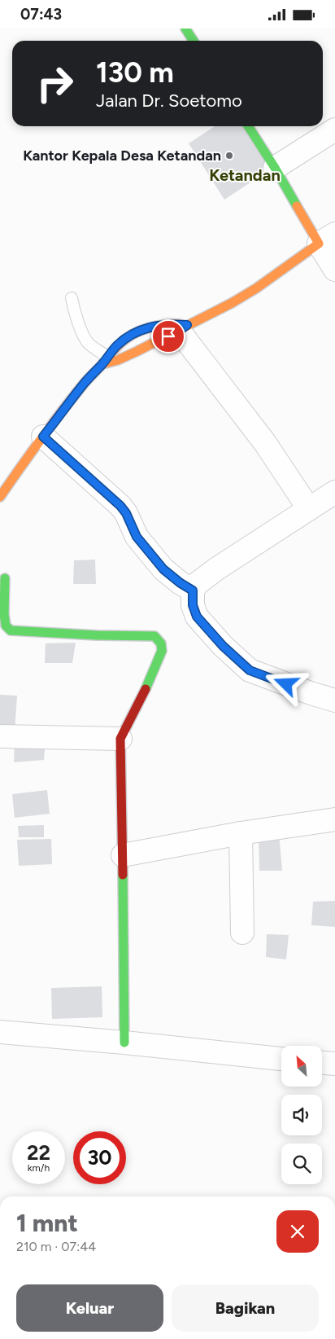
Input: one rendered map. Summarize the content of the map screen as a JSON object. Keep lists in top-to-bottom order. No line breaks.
{"districts":["Ketandan"],"places":["Kantor Kepala Desa Ketandan"],"north":"top left","page":{"status":"07:43","turn":["130 m","Jalan Dr. Soetomo"],"speed":"22 km/h","limit":"30","heading":["1 mnt","210 m · 07:44"],"buttons":["Keluar","Bagikan"]}}
